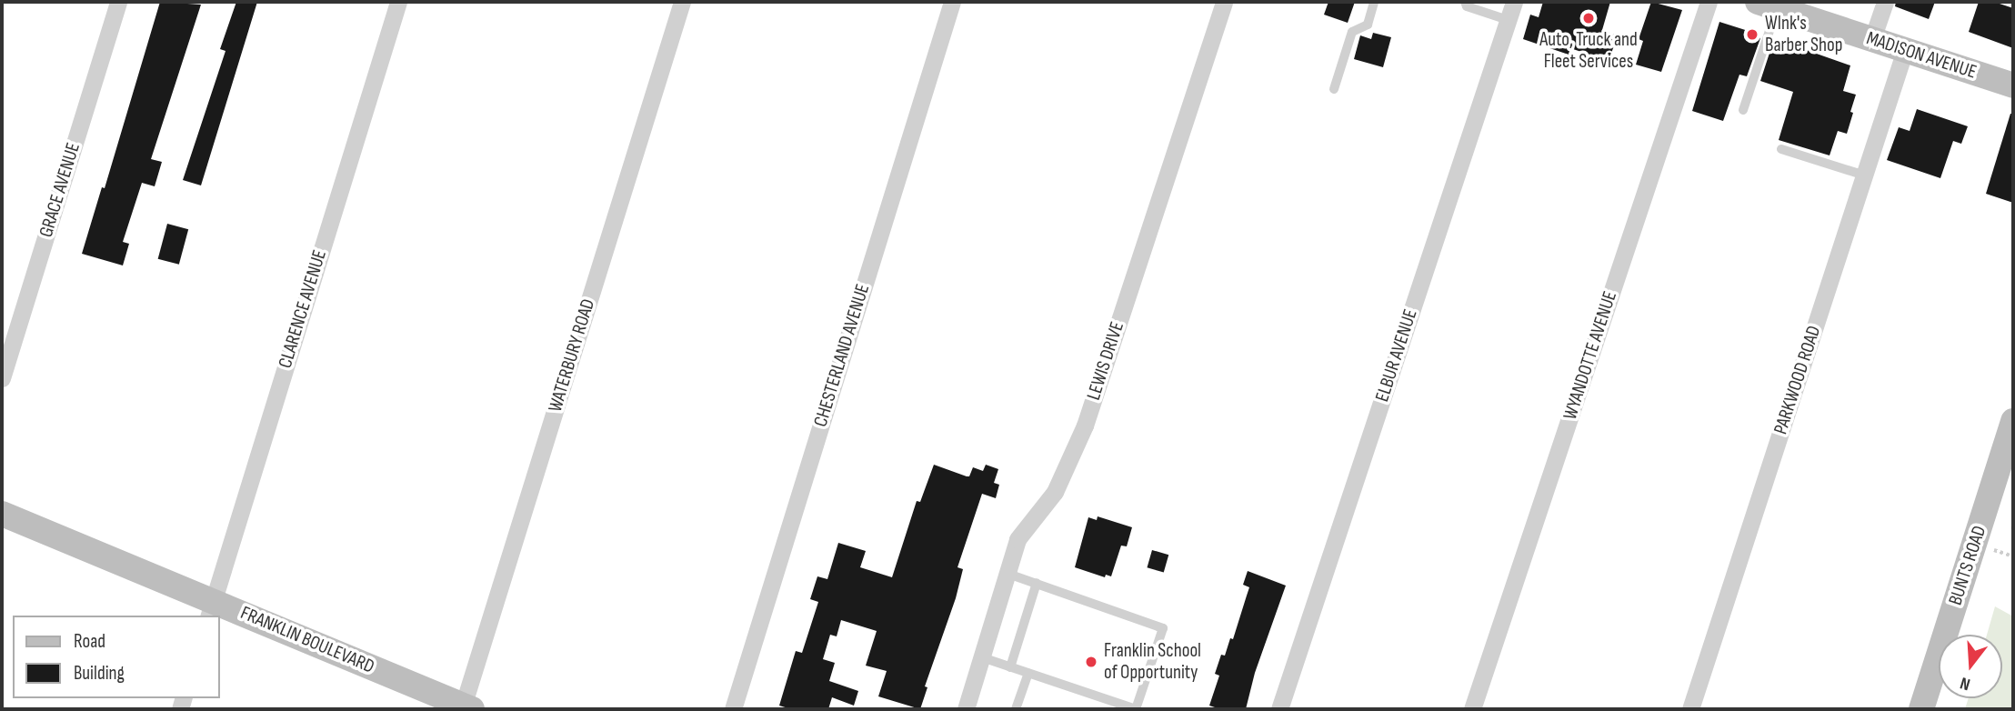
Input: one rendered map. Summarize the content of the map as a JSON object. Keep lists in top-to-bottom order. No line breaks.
{"streets":{"street":["MADISON AVENUE","GRACE AVENUE","CLARENCE AVENUE","WATERBURY ROAD","CHESTERLAND AVENUE","ELBUR AVENUE","WYANDOTTE AVENUE","LEWIS DRIVE","PARKWOOD ROAD","BUNTS ROAD","FRANKLIN BOULEVARD"]},"crossings":[["MADISON AVENUE","PARKWOOD ROAD"],["CLARENCE AVENUE","FRANKLIN BOULEVARD"],["WATERBURY ROAD","FRANKLIN BOULEVARD"]],"places":["Auto, Truck and Fleet Services","WInk's Barber Shop","Franklin School of Opportunity"],"legend":["Road","Building"],"north":"bottom"}
